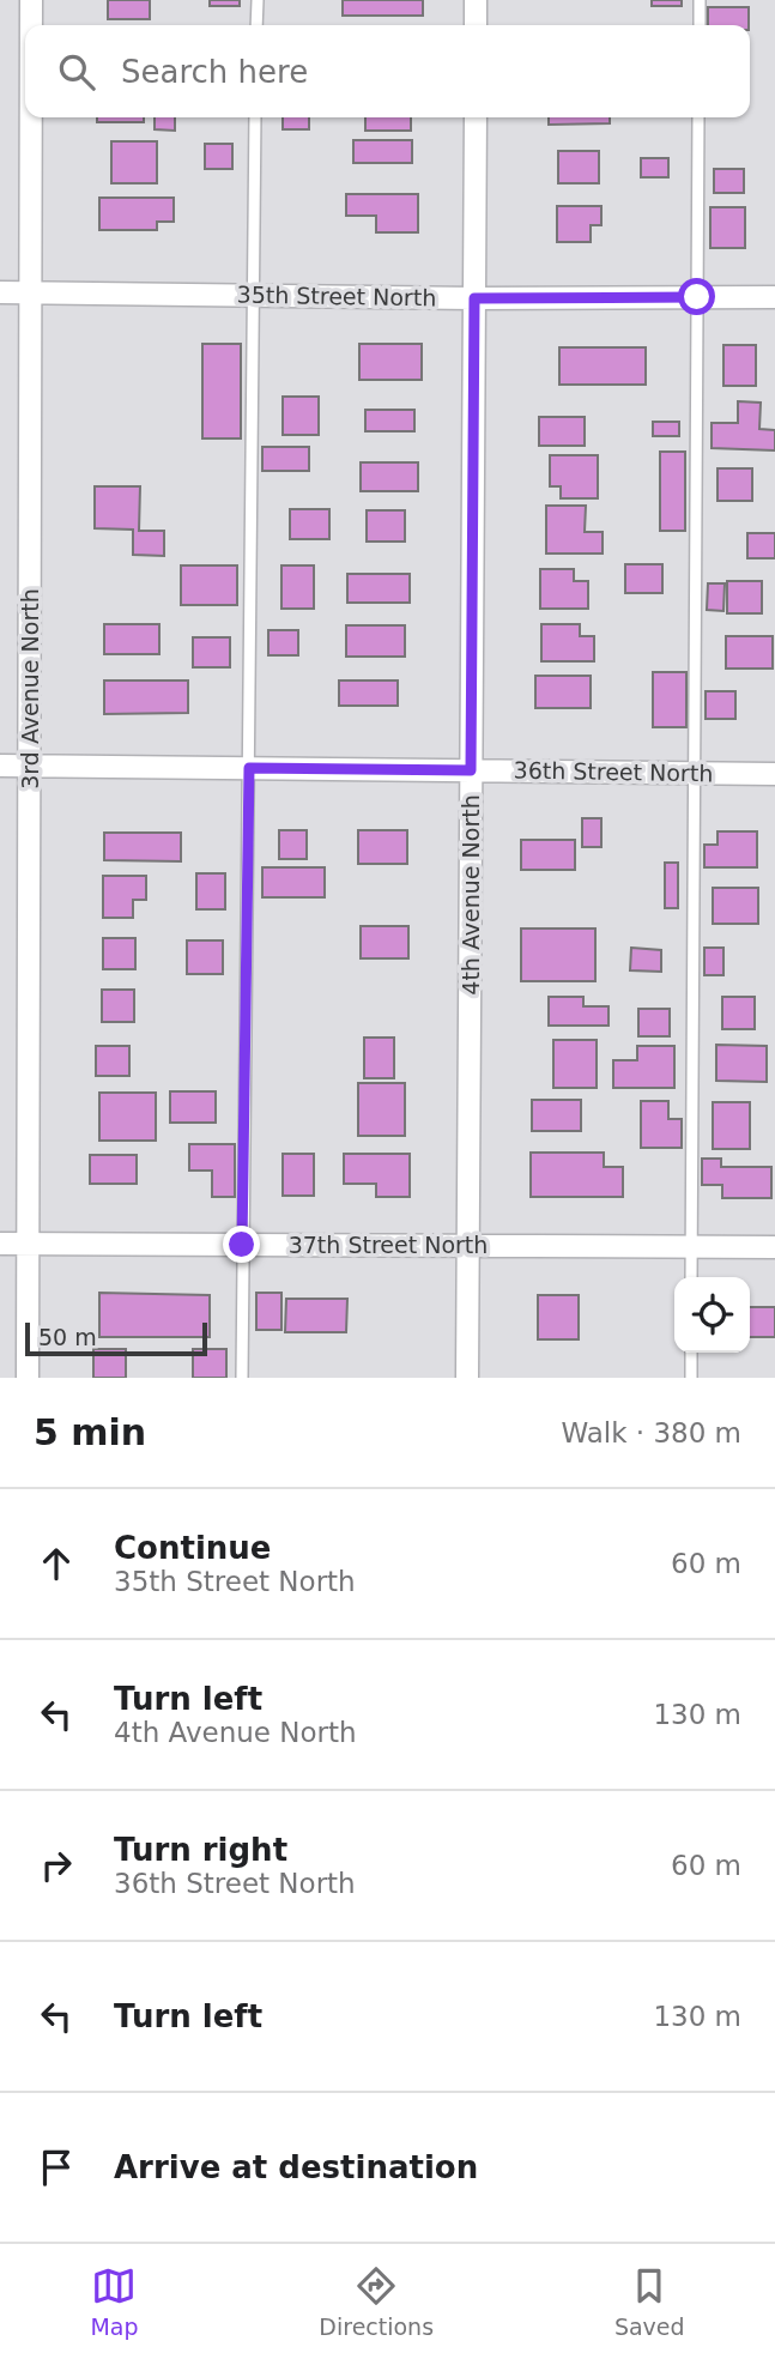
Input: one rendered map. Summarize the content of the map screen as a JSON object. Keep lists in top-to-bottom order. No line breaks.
{"streets":{"street":["35th Street North","3rd Avenue North","36th Street North","4th Avenue North","37th Street North"]},"crossings":[["35th Street North","3rd Avenue North"],["35th Street North","4th Avenue North"],["3rd Avenue North","36th Street North"],["3rd Avenue North","37th Street North"],["36th Street North","4th Avenue North"],["4th Avenue North","37th Street North"]],"scale_bar":"50 m","page":{"search":"Search here","scale":"50 m","heading":["5 min","Walk · 380 m"],"list":[["Continue","35th Street North","60 m"],["Turn left","4th Avenue North","130 m"],["Turn right","36th Street North","60 m"],["Turn left","130 m"],"Arrive at destination"],"nav":["Map","Directions","Saved"]}}
